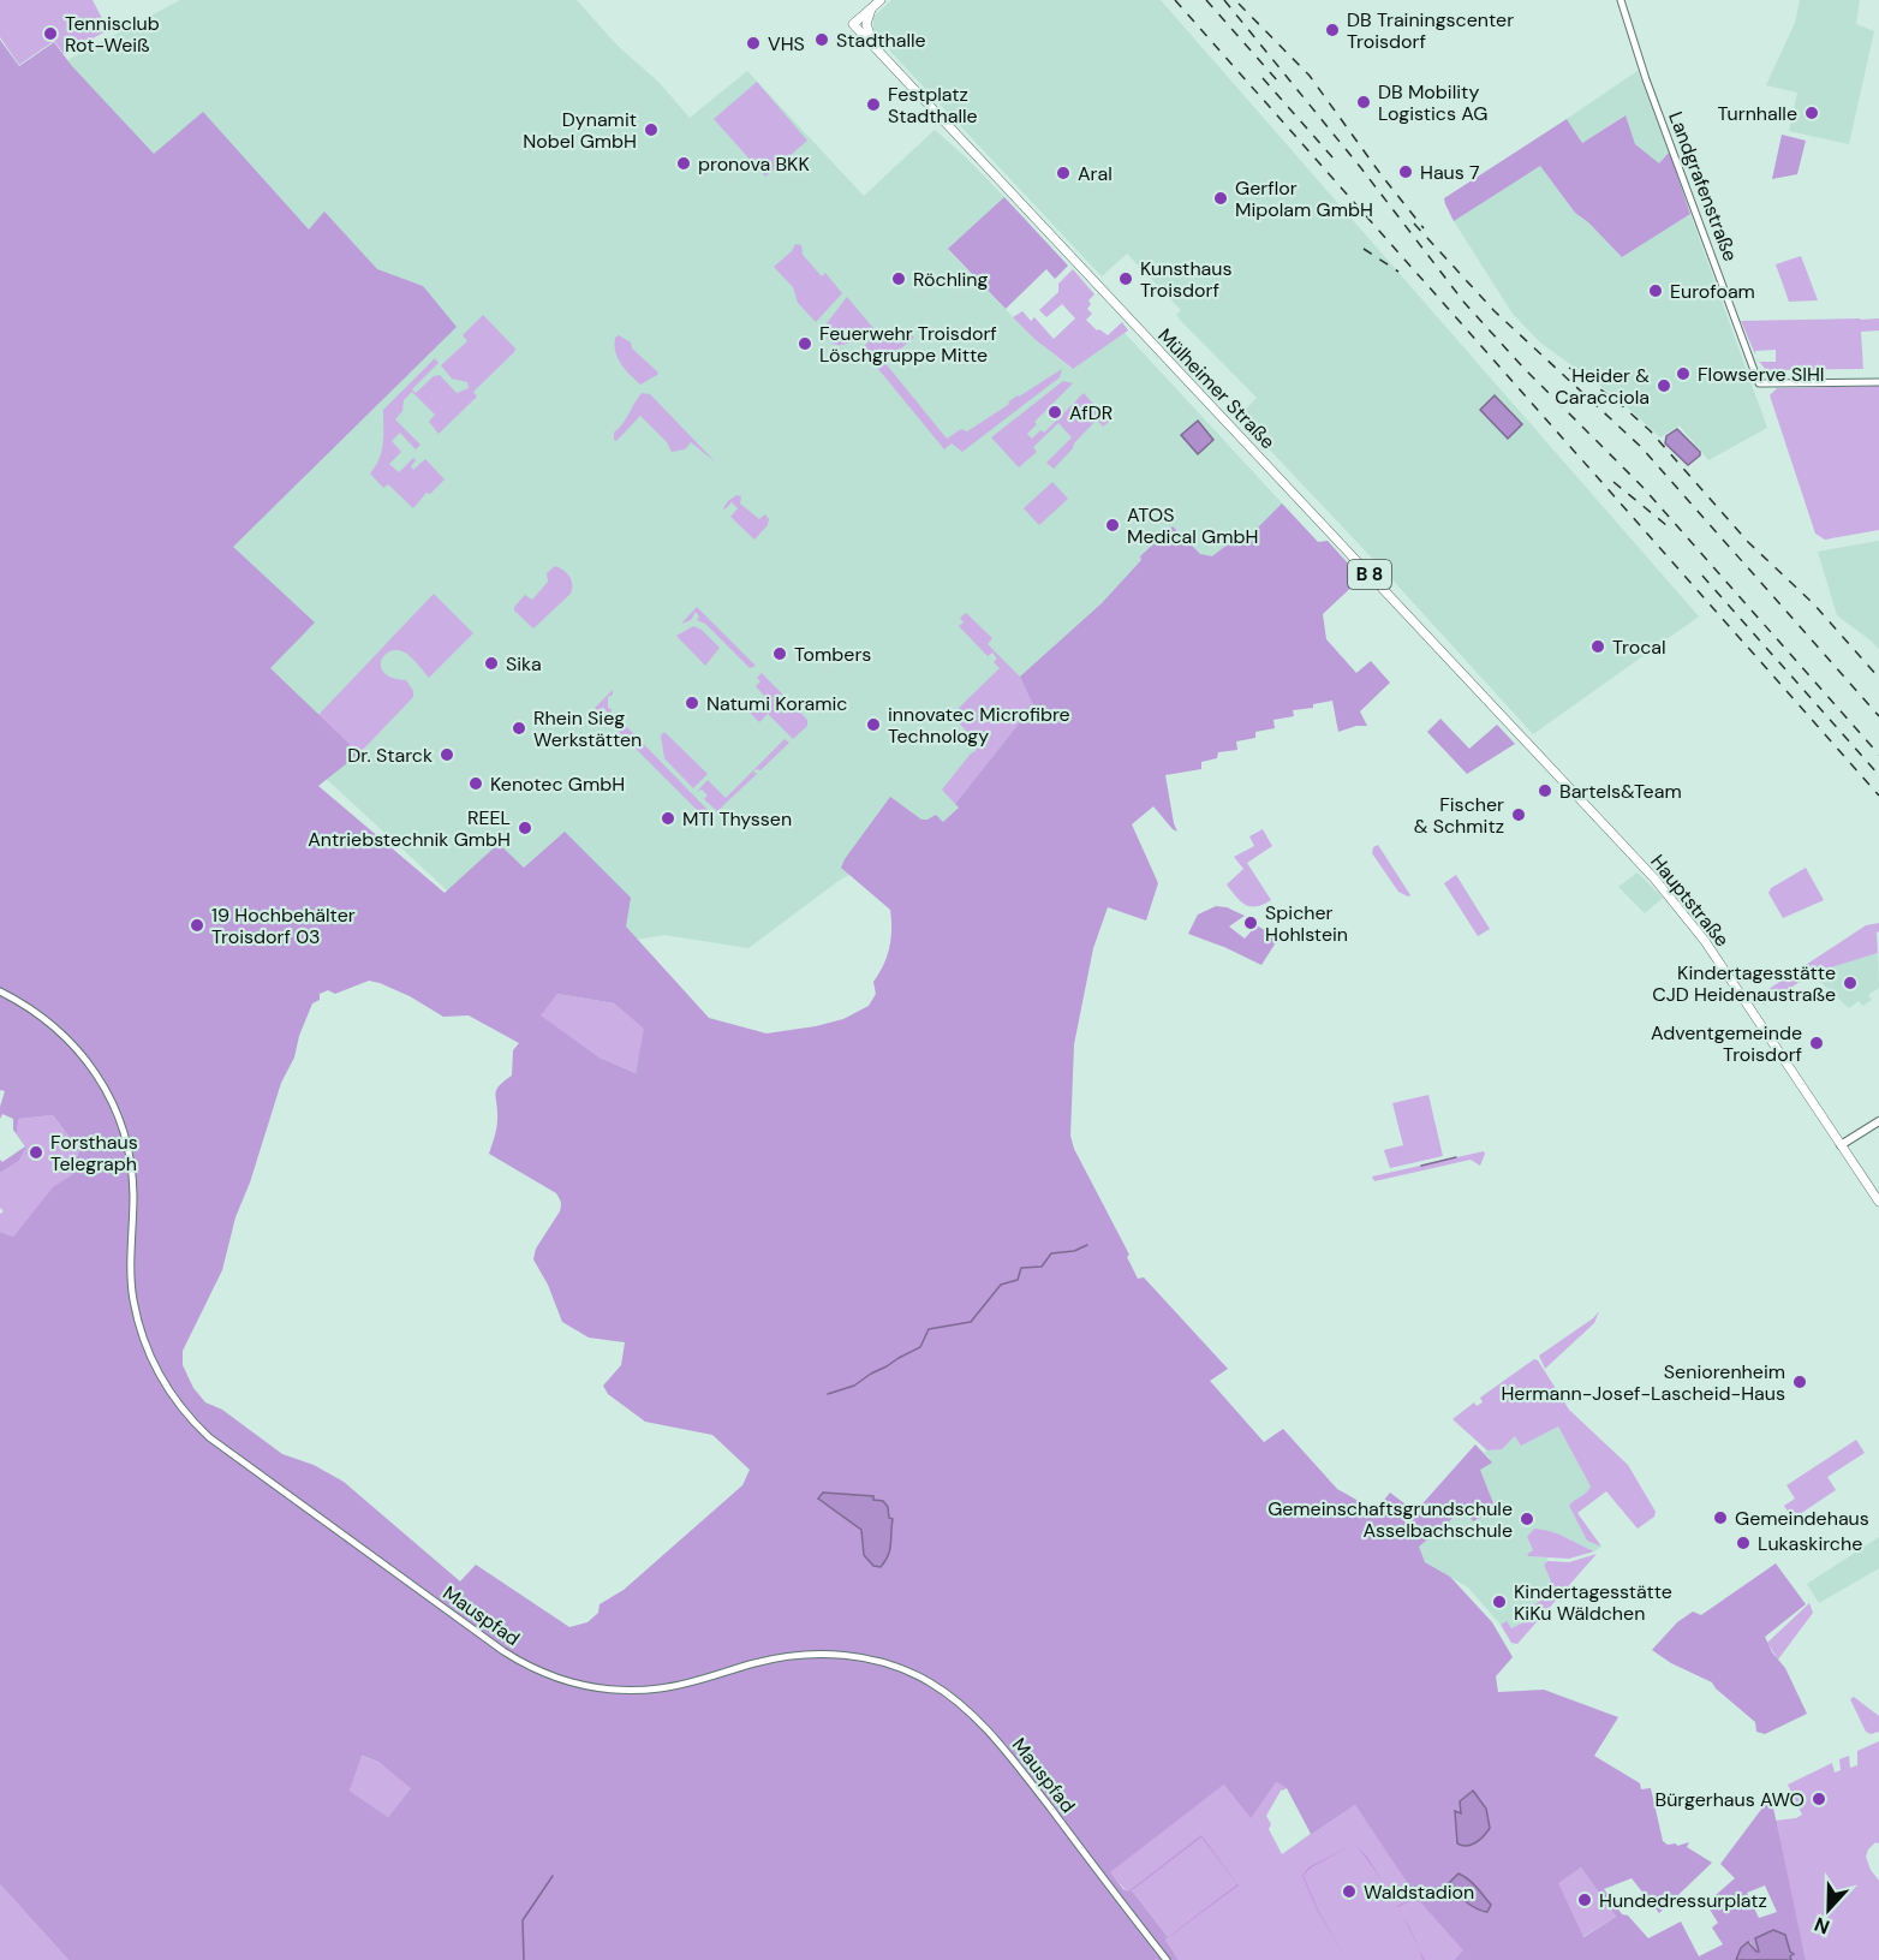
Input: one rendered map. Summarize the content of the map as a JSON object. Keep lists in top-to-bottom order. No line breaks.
{"streets":{"main road":["Mülheimer Straße","B 8","Hauptstraße"],"street":["Landgrafenstraße","Mauspfad"]},"crossings":[["Mülheimer Straße","B 8"],["Mülheimer Straße","Hauptstraße"]],"places":["DB Trainingscenter Troisdorf","Tennisclub Rot-Weiß","Stadthalle","VHS","DB Mobility Logistics AG","Festplatz Stadthalle","Turnhalle","Dynamit Nobel GmbH","pronova BKK","Haus 7","Aral","Gerflor Mipolam GmbH","Röchling","Kunsthaus Troisdorf","Eurofoam","Feuerwehr Troisdorf Löschgruppe Mitte","Flowserve SIHI","Heider & Caracciola","AfDR","ATOS Medical GmbH","Trocal","Tombers","Sika","Natumi Koramic","innovatec Microfibre Technology","Rhein Sieg Werkstätten","Dr. Starck","Kenotec GmbH","Bartels&Team","Fischer & Schmitz","MTI Thyssen","REEL Antriebstechnik GmbH","Spicher Hohlstein","19 Hochbehälter Troisdorf 03","Kindertagesstätte CJD Heidenaustraße","Adventgemeinde Troisdorf","Forsthaus Telegraph","Seniorenheim Hermann-Josef-Lascheid-Haus","Gemeindehaus","Gemeinschaftsgrundschule Asselbachschule","Lukaskirche","Kindertagesstätte KiKu Wäldchen","Bürgerhaus AWO","Waldstadion","Hundedressurplatz"],"north":"bottom"}
